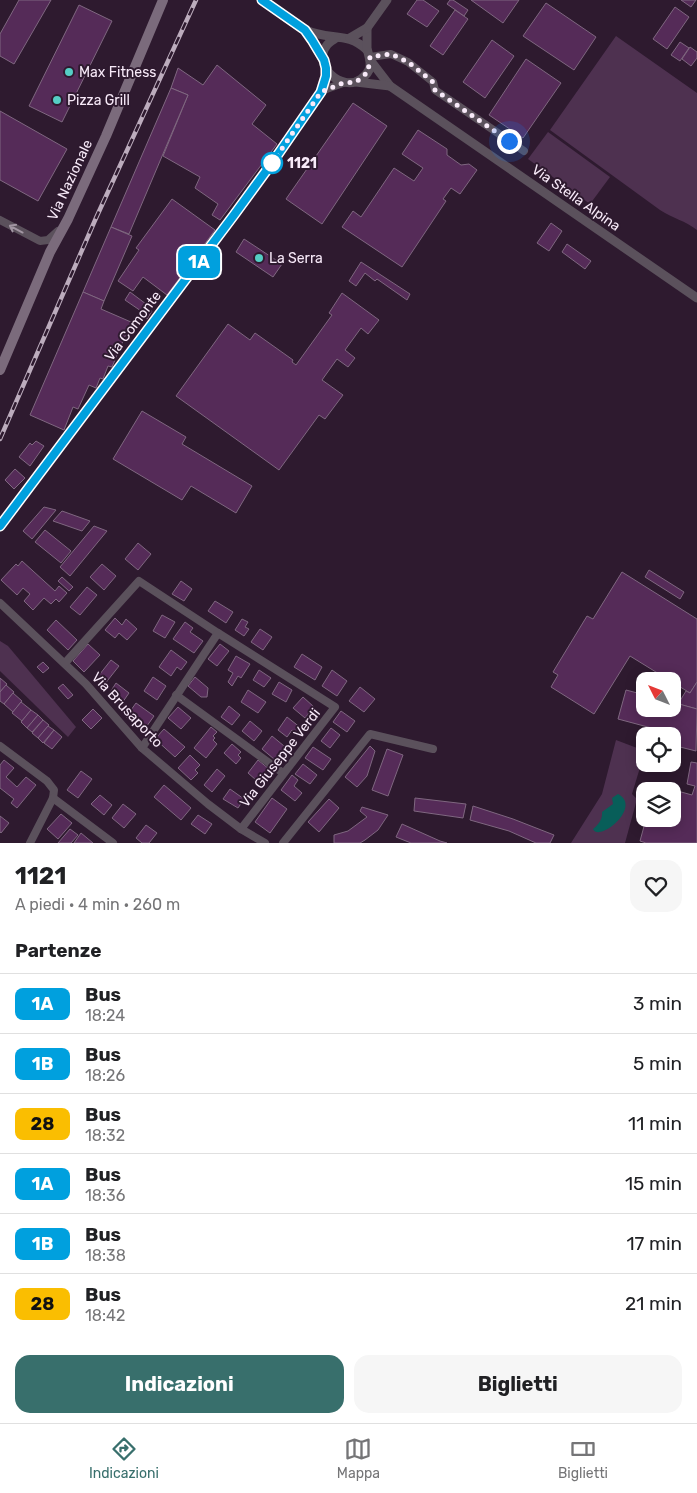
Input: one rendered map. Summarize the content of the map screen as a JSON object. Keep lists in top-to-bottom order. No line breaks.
{"streets":{"main road":["Via Nazionale"],"street":["Via Stella Alpina","Via Comonte","Via Brusaporto","Via Giuseppe Verdi"]},"crossings":[["Via Stella Alpina","Via Comonte"],["Via Brusaporto","Via Giuseppe Verdi"]],"places":["Max Fitness","Pizza Grill","1121","La Serra"],"lines":["bus line 1A"],"north":"top left","page":{"on_map":"1A","heading":[["1121","A piedi · 4 min · 260 m"],"Partenze"],"list":[{"mark":"1A","name":"Bus","note":"18:24","value":"3 min"},{"mark":"1B","name":"Bus","note":"18:26","value":"5 min"},{"mark":"28","name":"Bus","note":"18:32","value":"11 min"},{"mark":"1A","name":"Bus","note":"18:36","value":"15 min"},{"mark":"1B","name":"Bus","note":"18:38","value":"17 min"},{"mark":"28","name":"Bus","note":"18:42","value":"21 min"}],"buttons":["Indicazioni","Biglietti"],"tabs":["Indicazioni","Mappa","Biglietti"]}}
